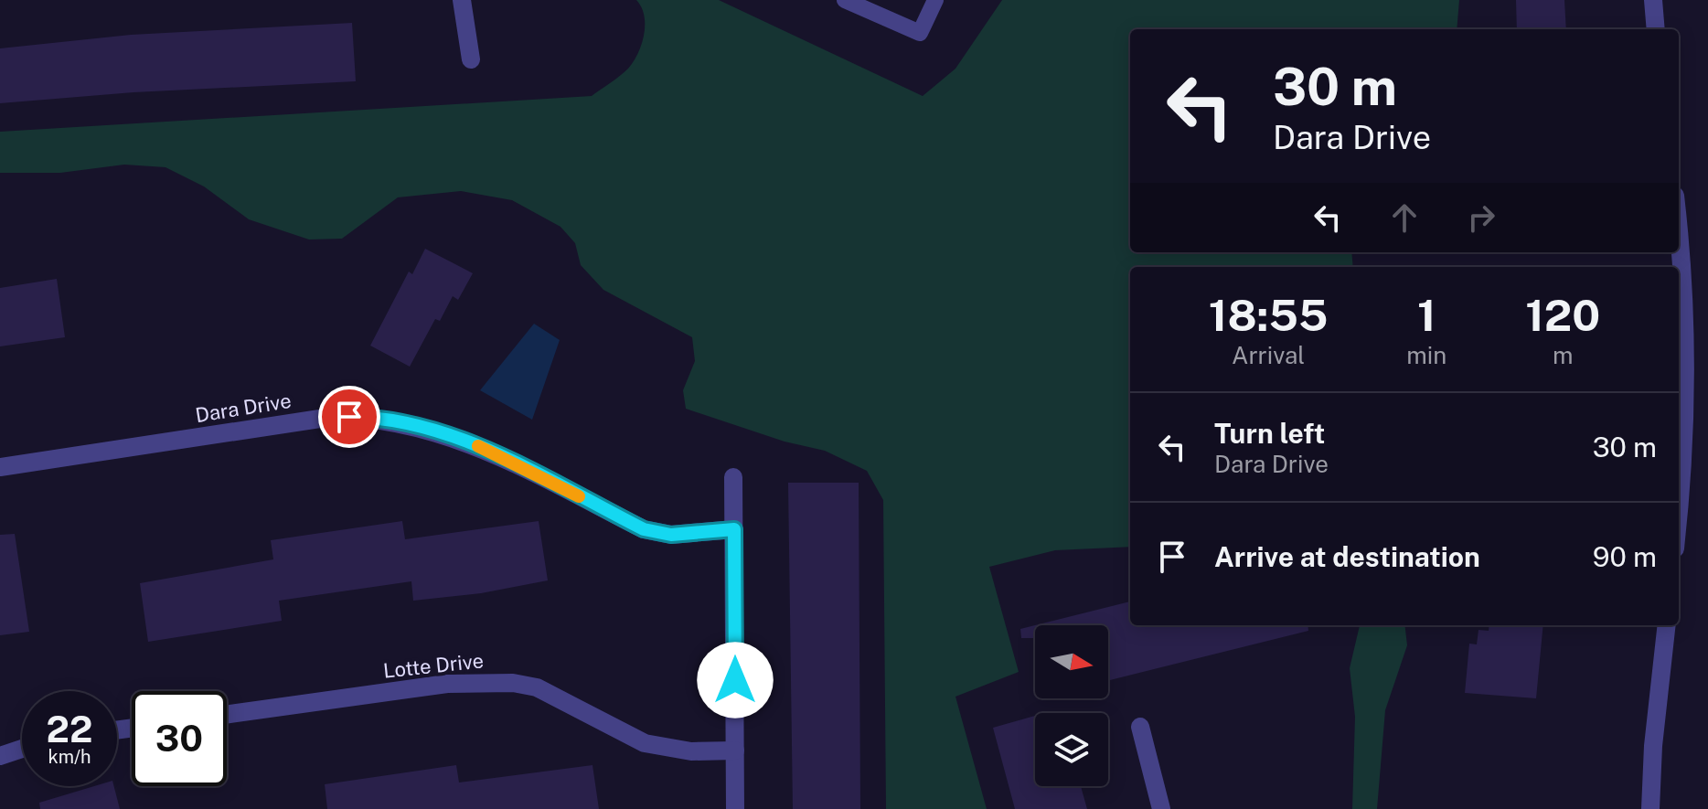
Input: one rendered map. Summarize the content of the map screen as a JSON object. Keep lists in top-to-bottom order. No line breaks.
{"streets":{"street":["Dara Drive","Lotte Drive"]},"north":"right","page":{"turn":["30 m","Dara Drive"],"eta":["18:55","Arrival","1","min","120","m"],"list":[{"name":"Turn left","note":"Dara Drive","value":"30 m"},{"name":"Arrive at destination","value":"90 m"}],"speed":"22 km/h","limit":"30"}}
